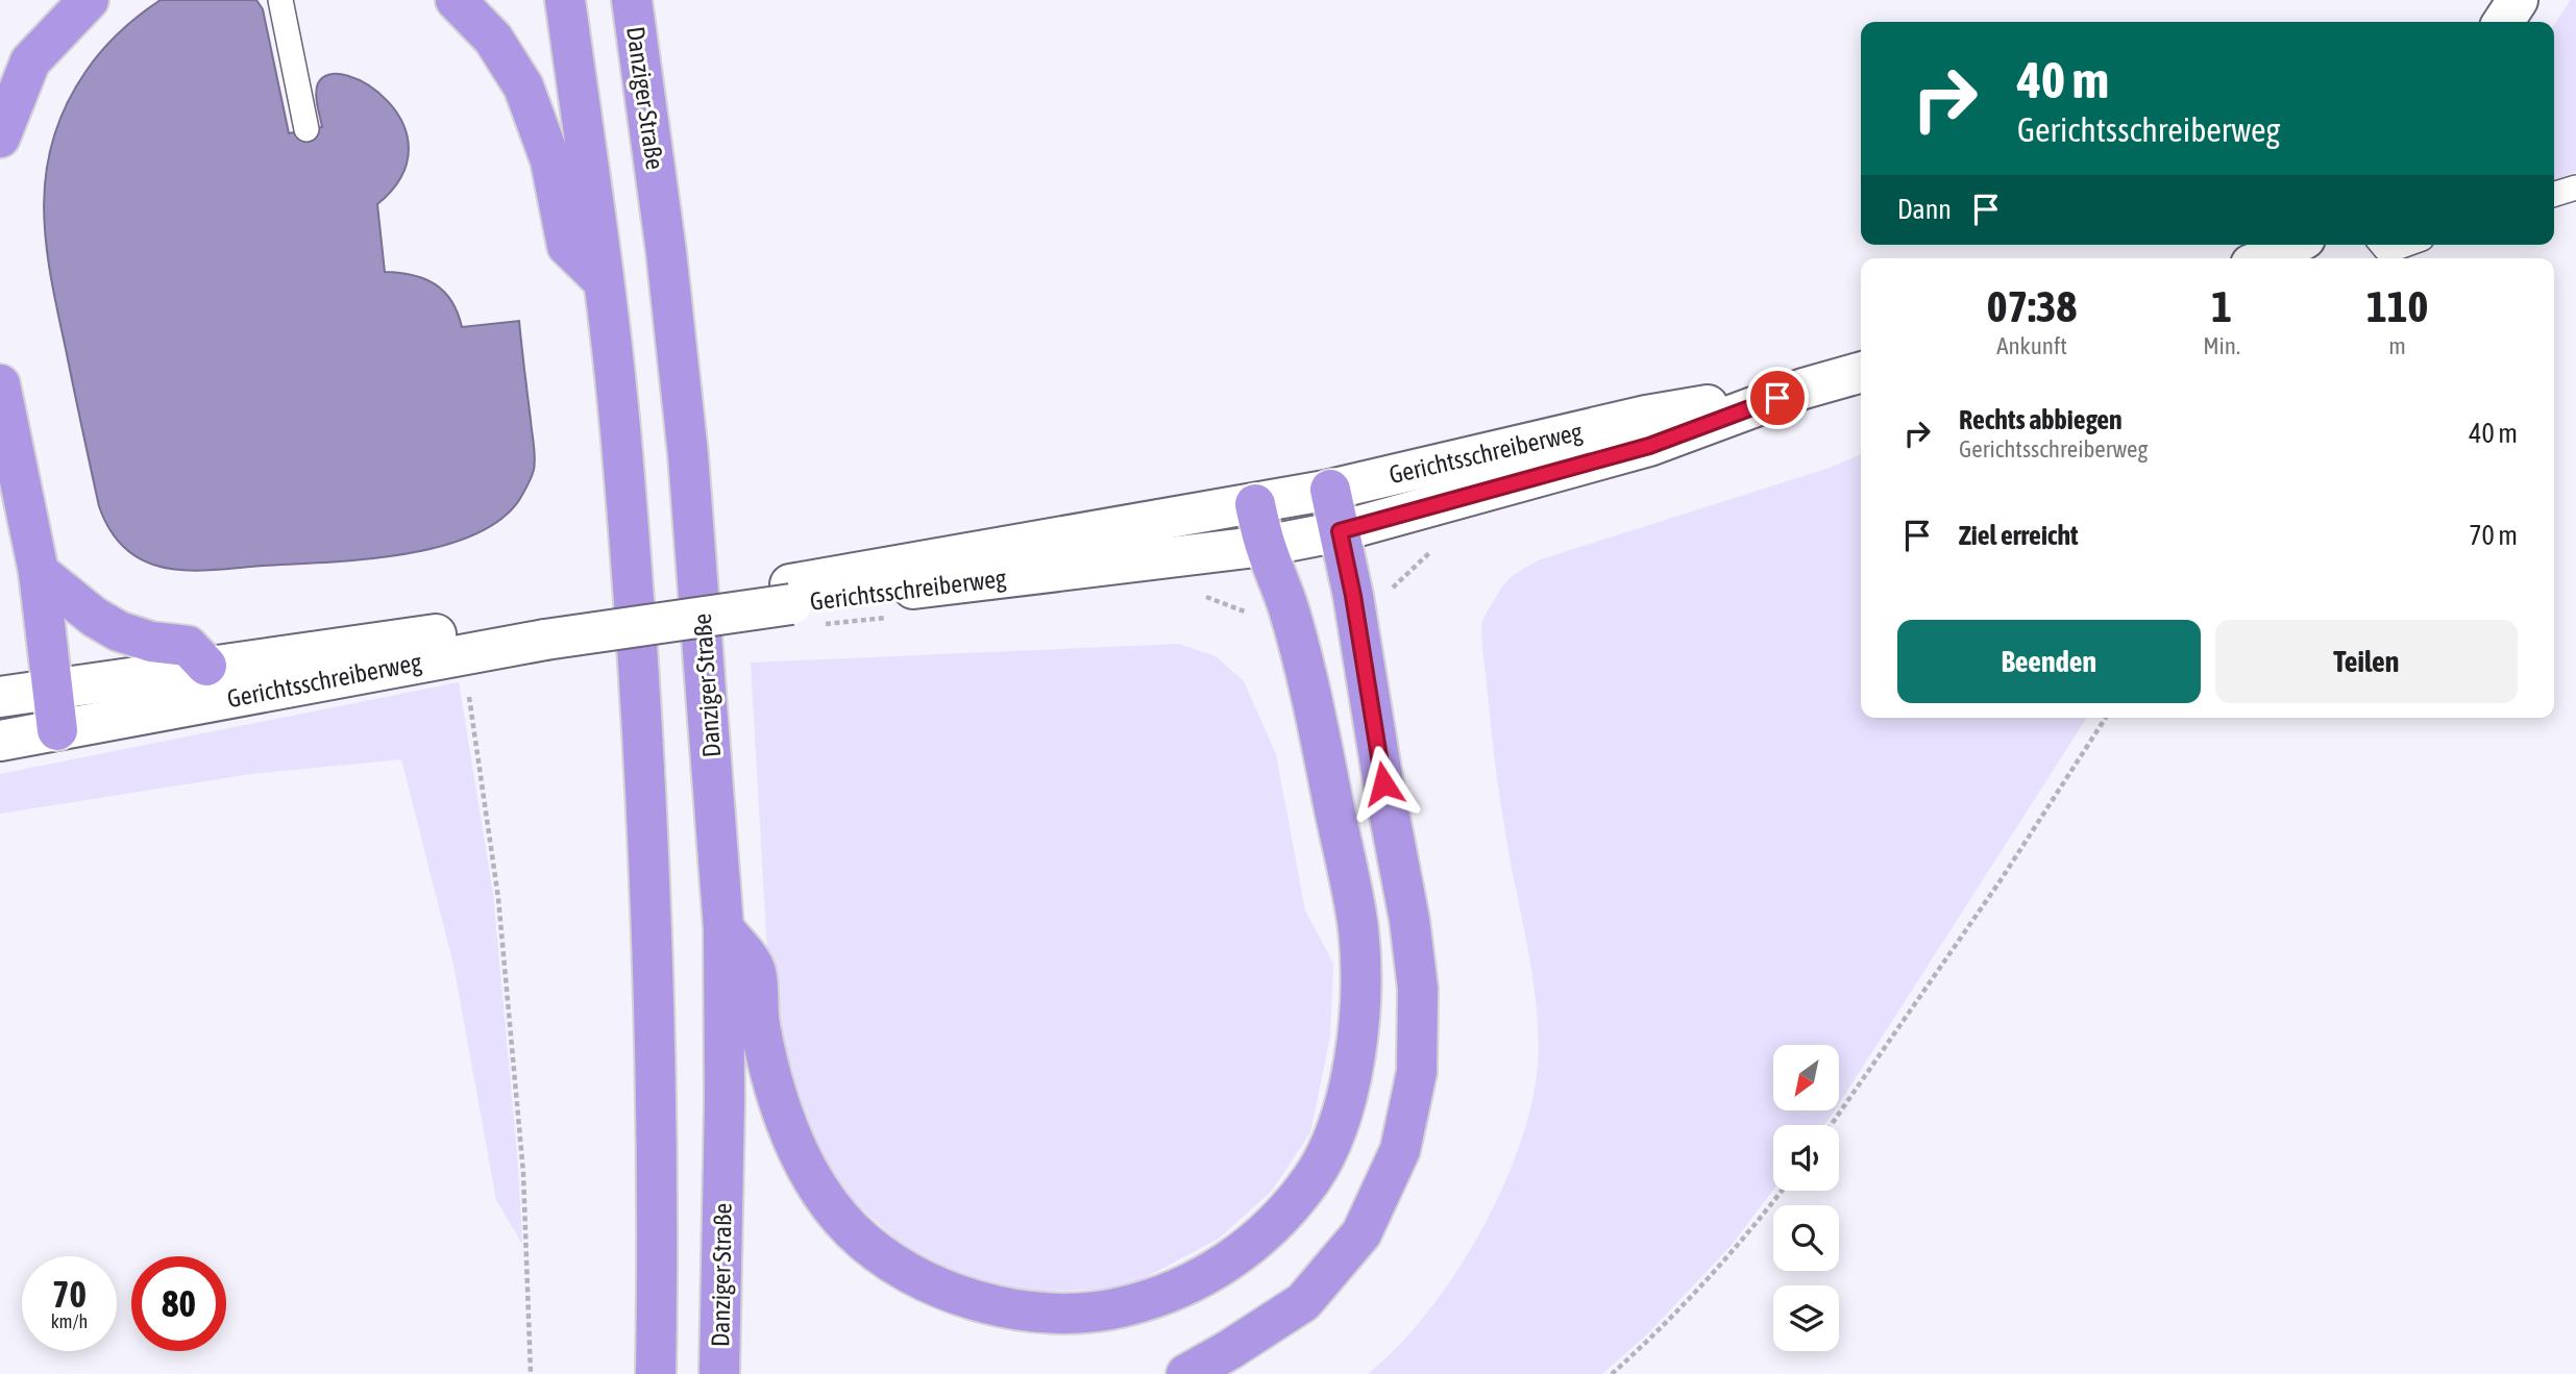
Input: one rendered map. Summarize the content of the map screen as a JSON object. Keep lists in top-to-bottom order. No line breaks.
{"streets":{"highway":["Danziger Straße"],"main road":["Gerichtsschreiberweg"]},"north":"bottom left","page":{"turn":["40 m","Gerichtsschreiberweg"],"then":"Dann","eta":["07:38","Ankunft","1","Min.","110","m"],"list":[{"name":"Rechts abbiegen","note":"Gerichtsschreiberweg","value":"40 m"},{"name":"Ziel erreicht","value":"70 m"}],"buttons":["Beenden","Teilen"],"speed":"70 km/h","limit":"80"}}
